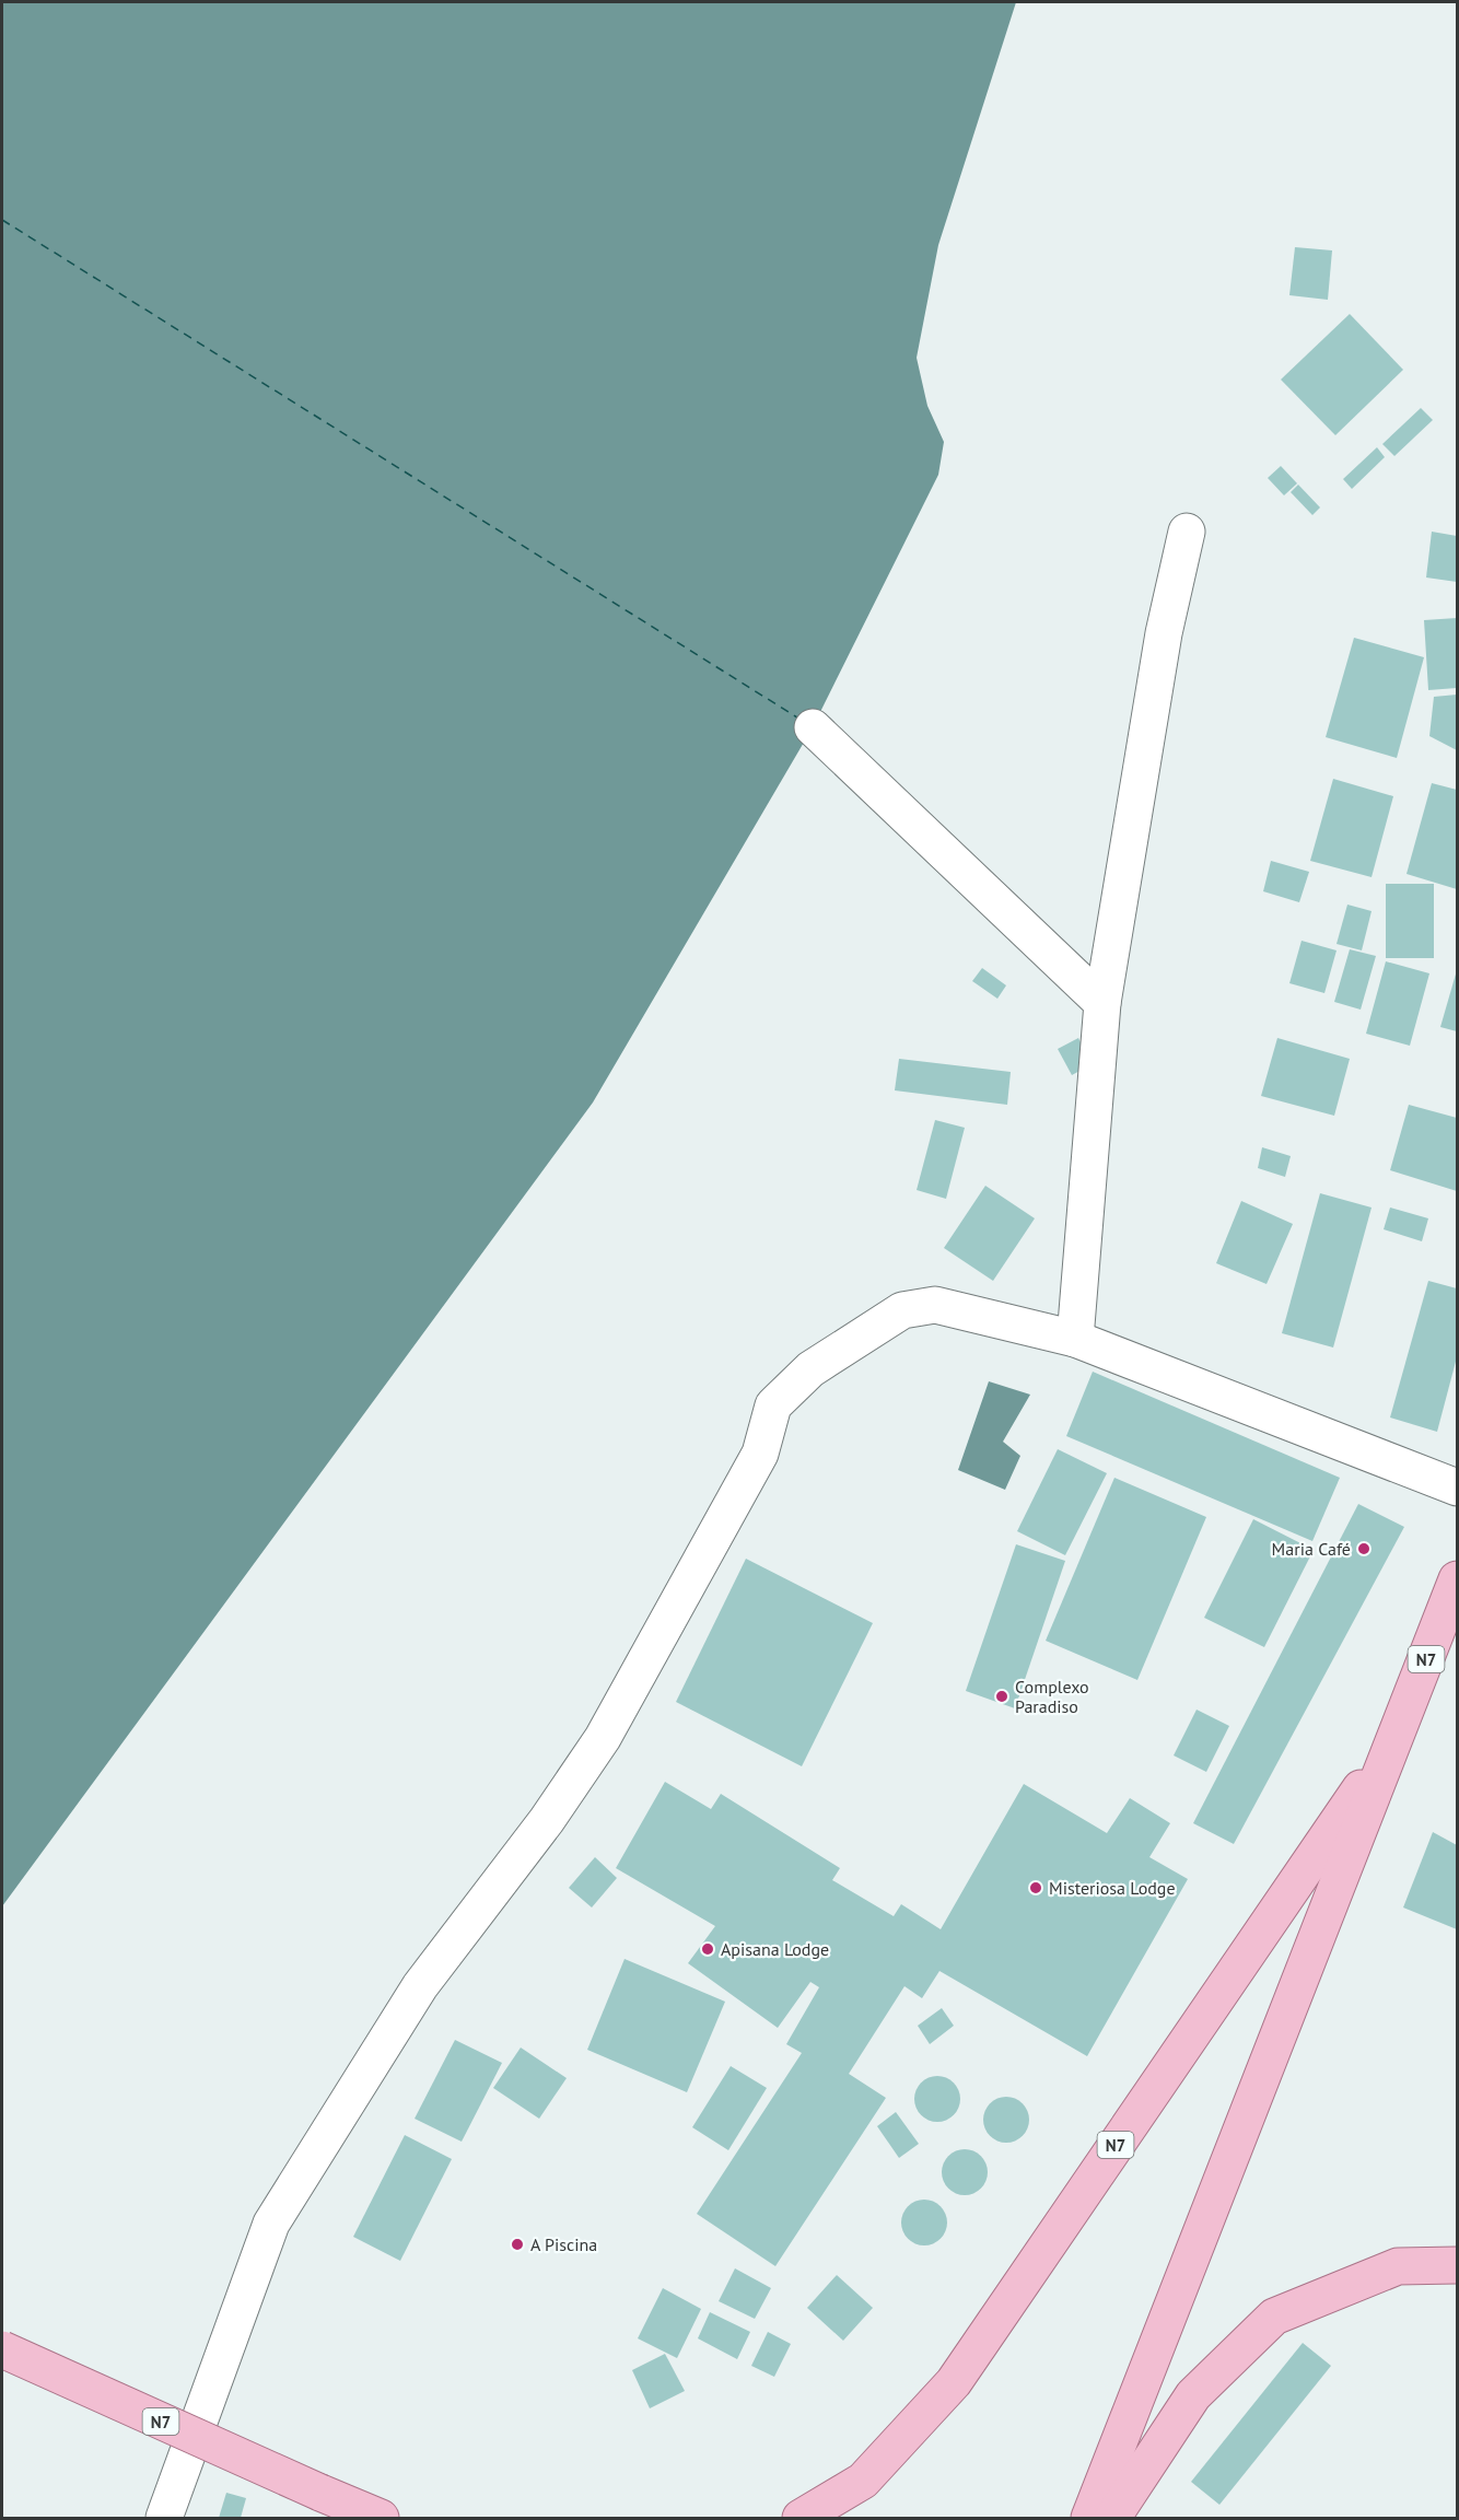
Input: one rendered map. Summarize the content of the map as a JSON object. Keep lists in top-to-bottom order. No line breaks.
{"streets":{"main road":["N7"]},"places":["Maria Café","Complexo Paradiso","Misteriosa Lodge","Apisana Lodge","A Piscina"]}
